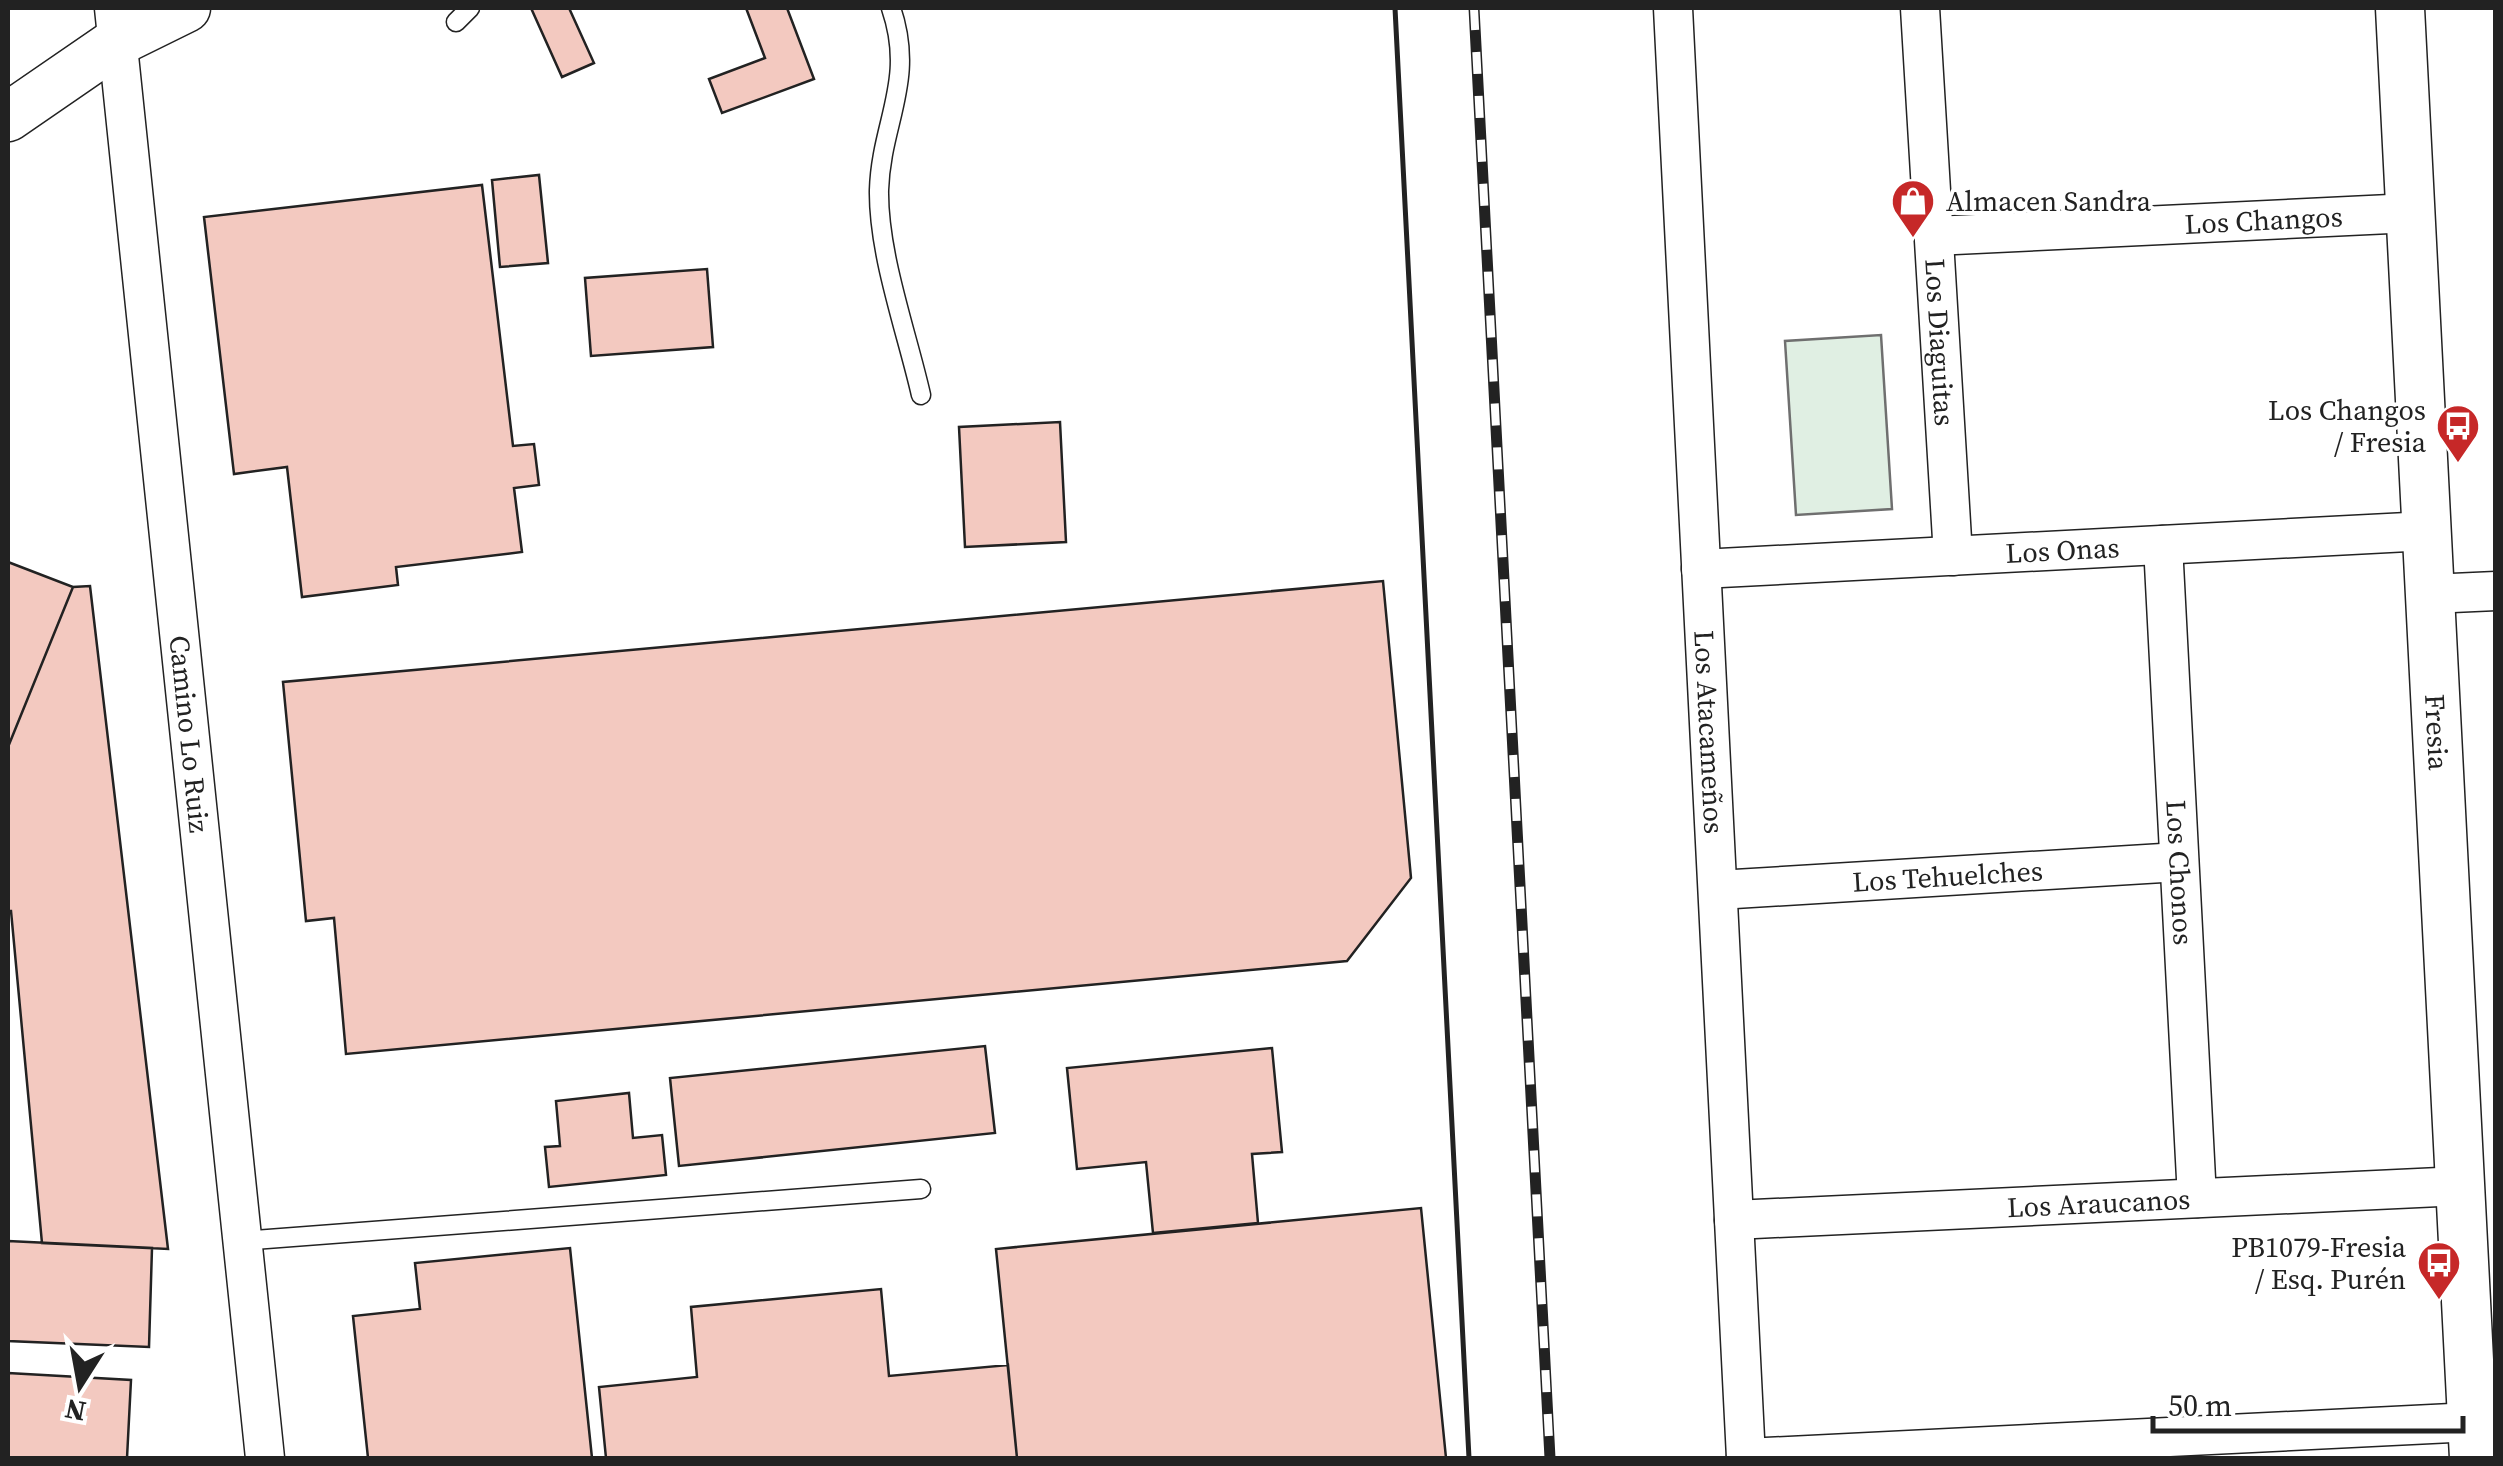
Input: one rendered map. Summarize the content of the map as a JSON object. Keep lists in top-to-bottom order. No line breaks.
{"streets":{"street":["Los Changos","Los Diaguitas","Los Onas","Camino Lo Ruiz","Los Atacameños","Fresia","Los Chonos","Los Tehuelches","Los Araucanos"]},"crossings":[["Los Changos","Los Diaguitas"],["Los Changos","Fresia"],["Los Diaguitas","Los Onas"],["Los Onas","Los Atacameños"],["Los Onas","Fresia"],["Los Onas","Los Chonos"],["Los Atacameños","Los Tehuelches"],["Los Atacameños","Los Araucanos"],["Fresia","Los Araucanos"],["Los Chonos","Los Tehuelches"],["Los Chonos","Los Araucanos"]],"places":{"shop":["Almacen Sandra"],"bus stop":["Los Changos / Fresia","PB1079-Fresia / Esq. Purén"]},"scale_bar":"50 m","north":"bottom"}
